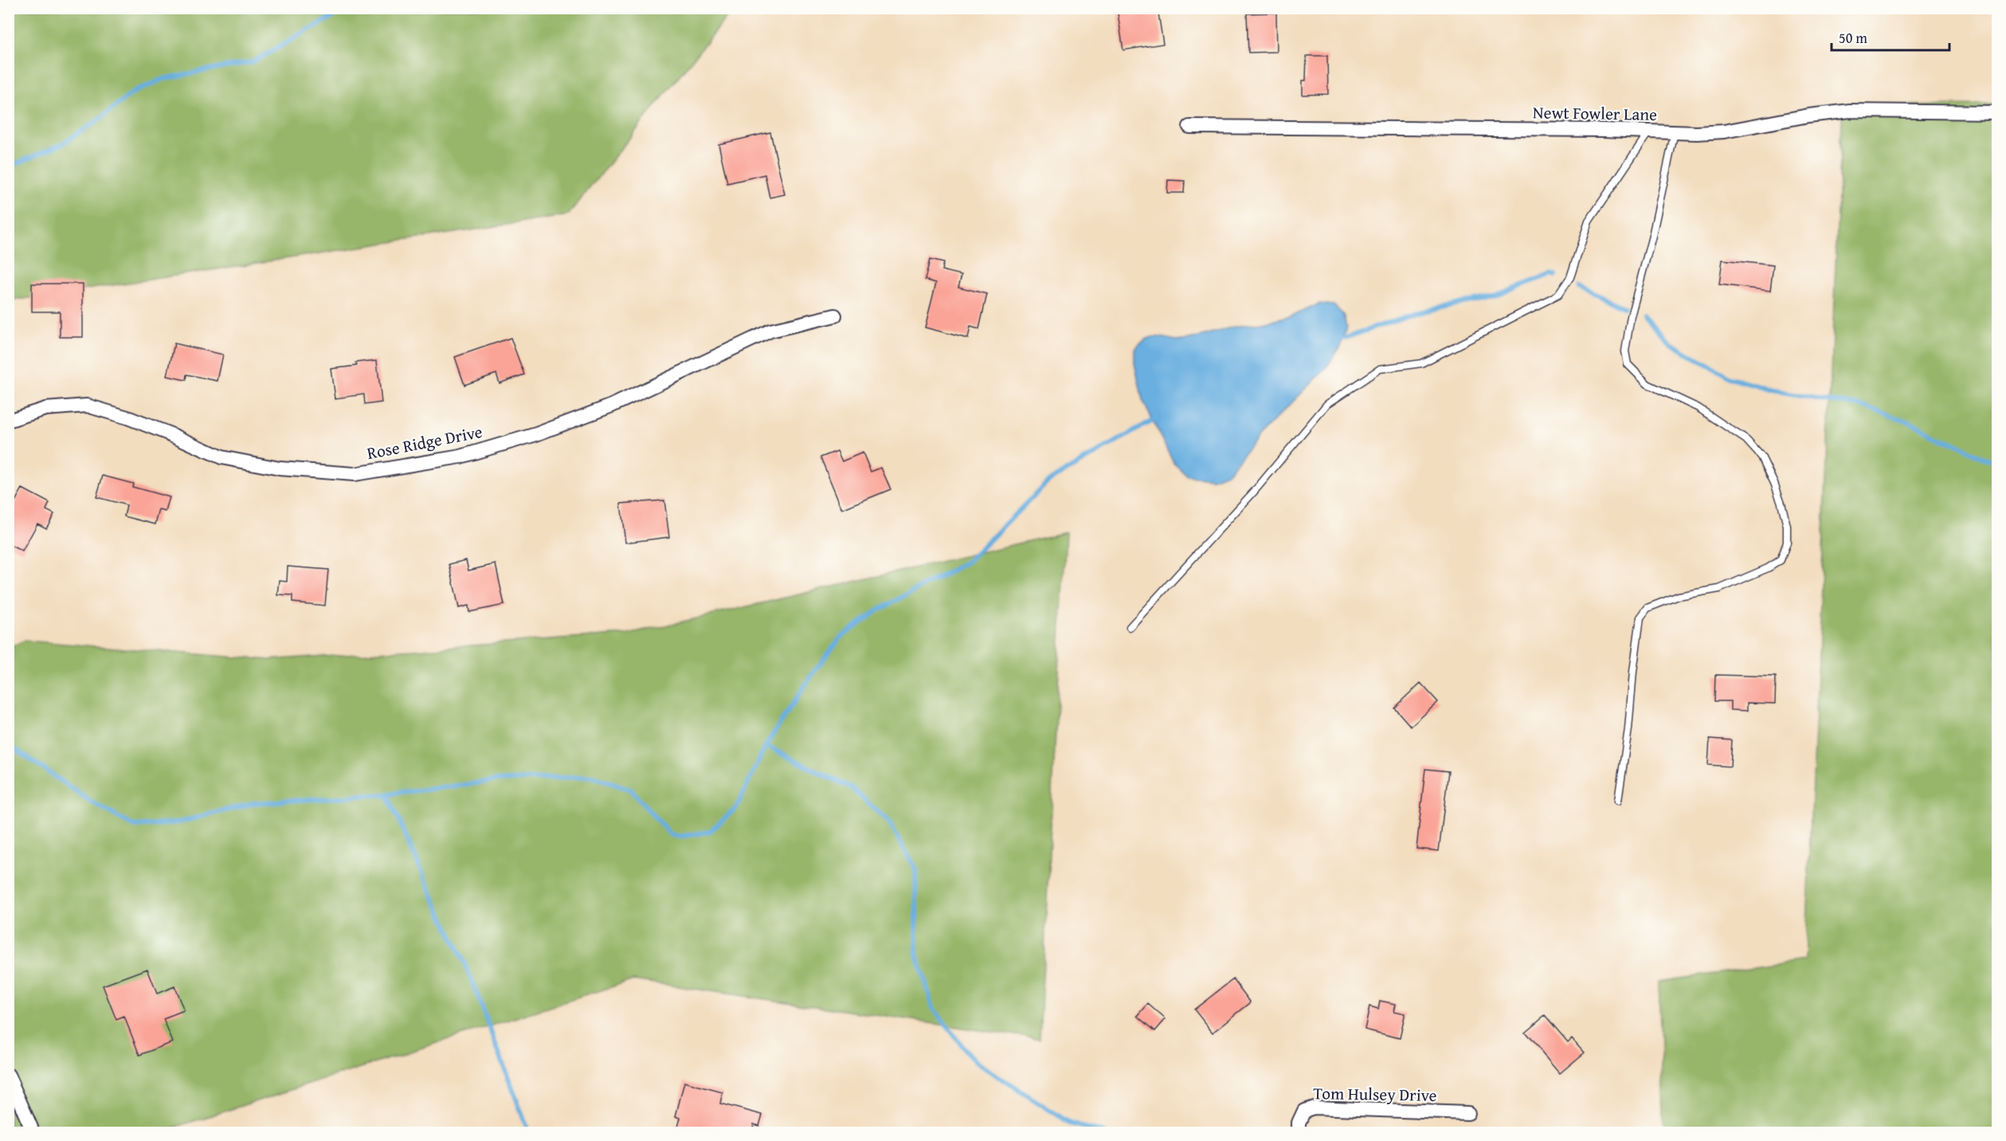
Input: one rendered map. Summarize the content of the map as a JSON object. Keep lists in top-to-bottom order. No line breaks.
{"streets":{"street":["Newt Fowler Lane","Rose Ridge Drive","Tom Hulsey Drive"]},"scale_bar":"50 m"}
